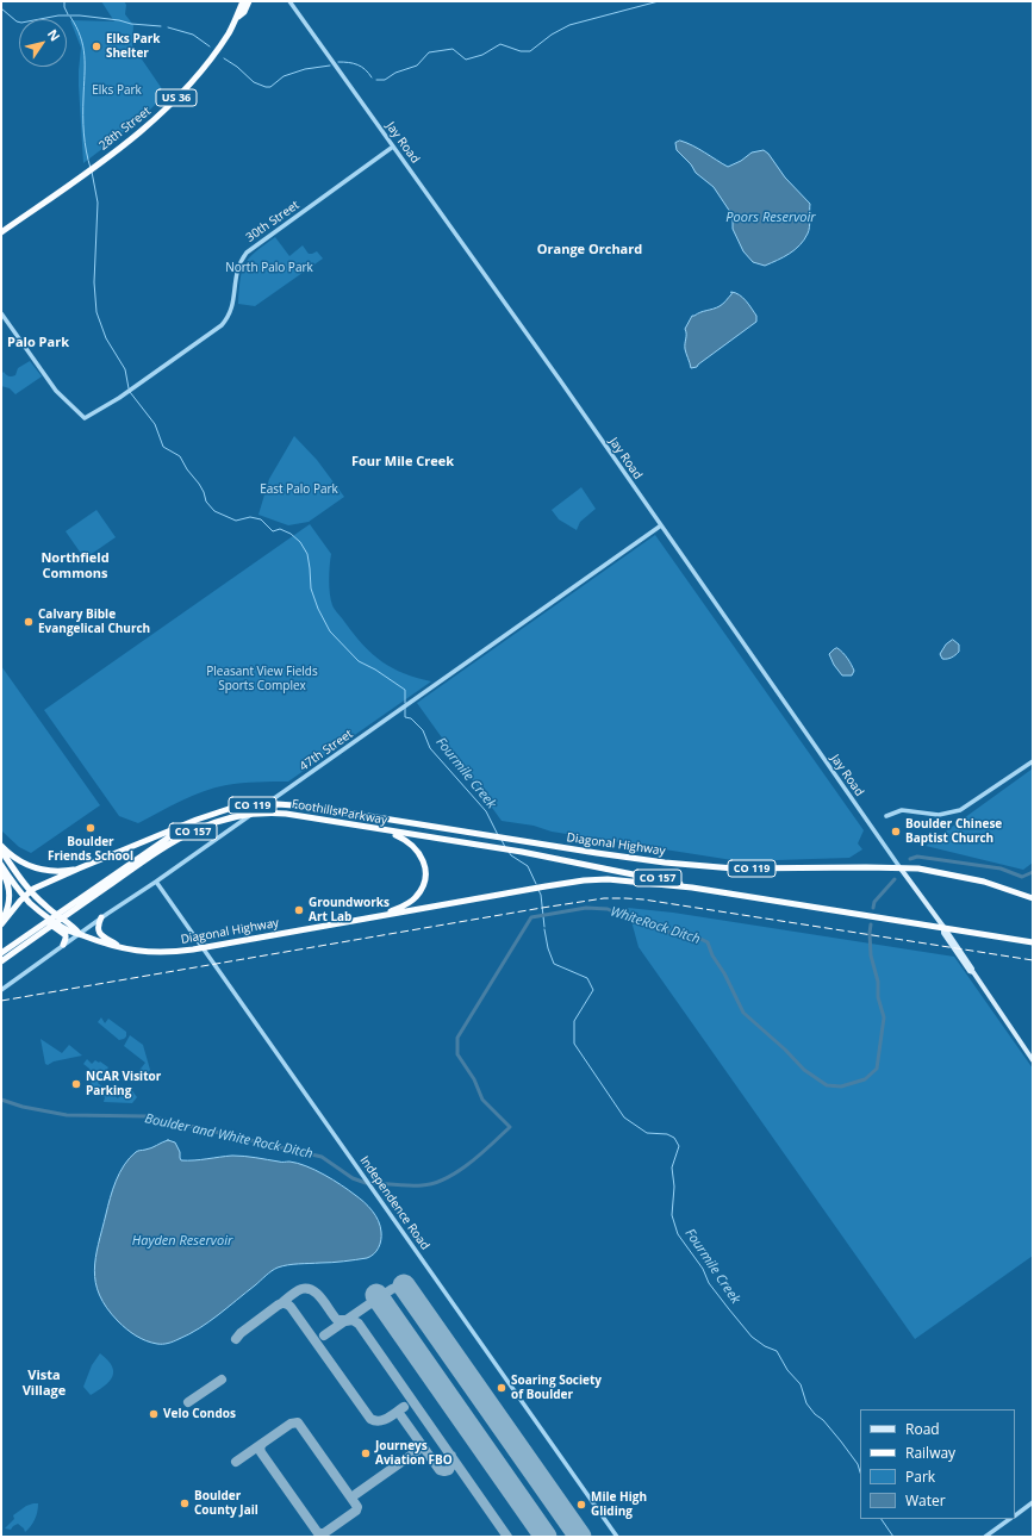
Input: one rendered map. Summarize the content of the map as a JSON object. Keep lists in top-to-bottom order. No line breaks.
{"streets":{"highway":["US 36","28th Street","CO 119","Foothills Parkway","CO 157","Diagonal Highway"],"main road":["Jay Road"],"street":["30th Street","47th Street","Independence Road"]},"crossings":[["Jay Road","30th Street"],["Jay Road","47th Street"],["Jay Road","CO 119"],["Jay Road","Diagonal Highway"],["47th Street","Diagonal Highway"],["47th Street","Independence Road"],["CO 119","Foothills Parkway"],["CO 119","Diagonal Highway"],["Foothills Parkway","Diagonal Highway"],["Diagonal Highway","Independence Road"]],"districts":["Orange Orchard","Palo Park","Four Mile Creek","Northfield Commons","Vista Village"],"water":["Poors Reservoir","Fourmile Creek","WhiteRock Ditch","Boulder and White Rock Ditch","Hayden Reservoir"],"parks":["Elks Park","North Palo Park","East Palo Park","Pleasant View Fields Sports Complex"],"places":["Elks Park Shelter","Calvary Bible Evangelical Church","Boulder Friends School","Boulder Chinese Baptist Church","Groundworks Art Lab","NCAR Visitor Parking","Soaring Society of Boulder","Velo Condos","Journeys Aviation FBO","Boulder County Jail","Mile High Gliding"],"legend":["Road","Railway","Park","Water"],"north":"top right"}
